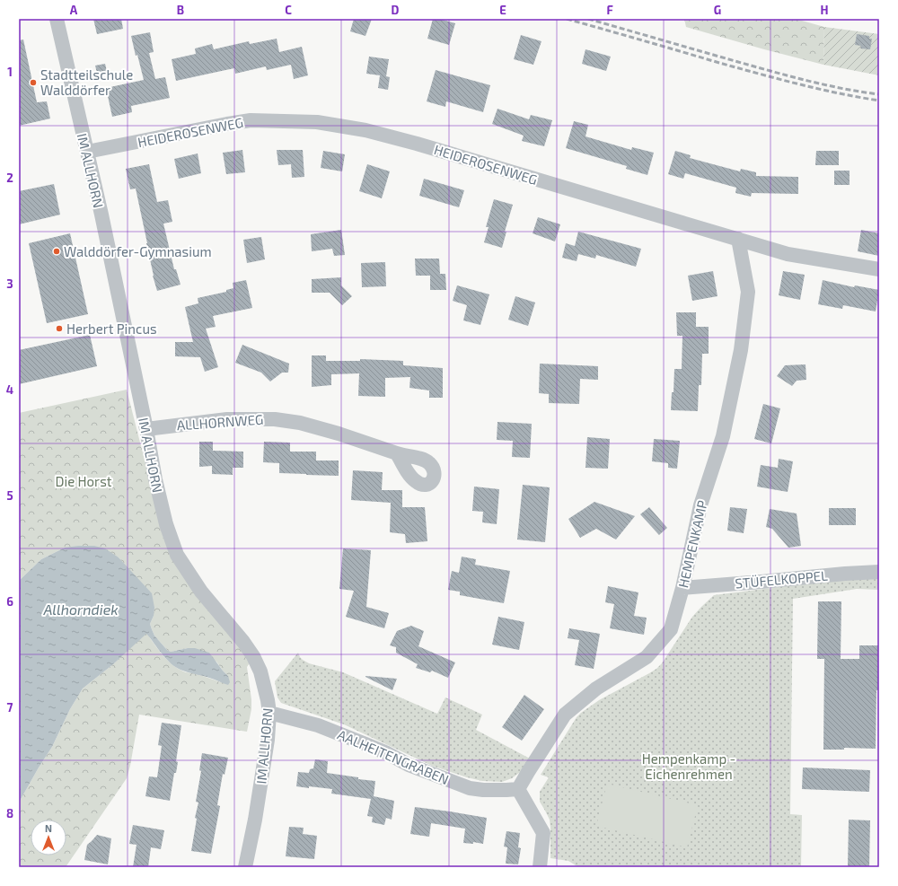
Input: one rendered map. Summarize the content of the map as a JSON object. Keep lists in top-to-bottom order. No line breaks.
{"streets":{"street":["HEIDEROSENWEG","IM ALLHORN","ALLHORNWEG","HEMPENKAMP","STÜFELKOPPEL","AALHEITENGRABEN"]},"crossings":[["HEIDEROSENWEG","IM ALLHORN"],["HEIDEROSENWEG","HEMPENKAMP"],["IM ALLHORN","ALLHORNWEG"],["IM ALLHORN","AALHEITENGRABEN"],["HEMPENKAMP","STÜFELKOPPEL"],["HEMPENKAMP","AALHEITENGRABEN"]],"water":["Allhorndiek"],"parks":["Die Horst","Hempenkamp - Eichenrehmen"],"places":["Stadtteilschule Walddörfer","Walddörfer-Gymnasium","Herbert Pincus"],"north":"top","grid":{"columns":["A","B","C","D","E","F","G","H"],"rows":["1","2","3","4","5","6","7","8"]}}
